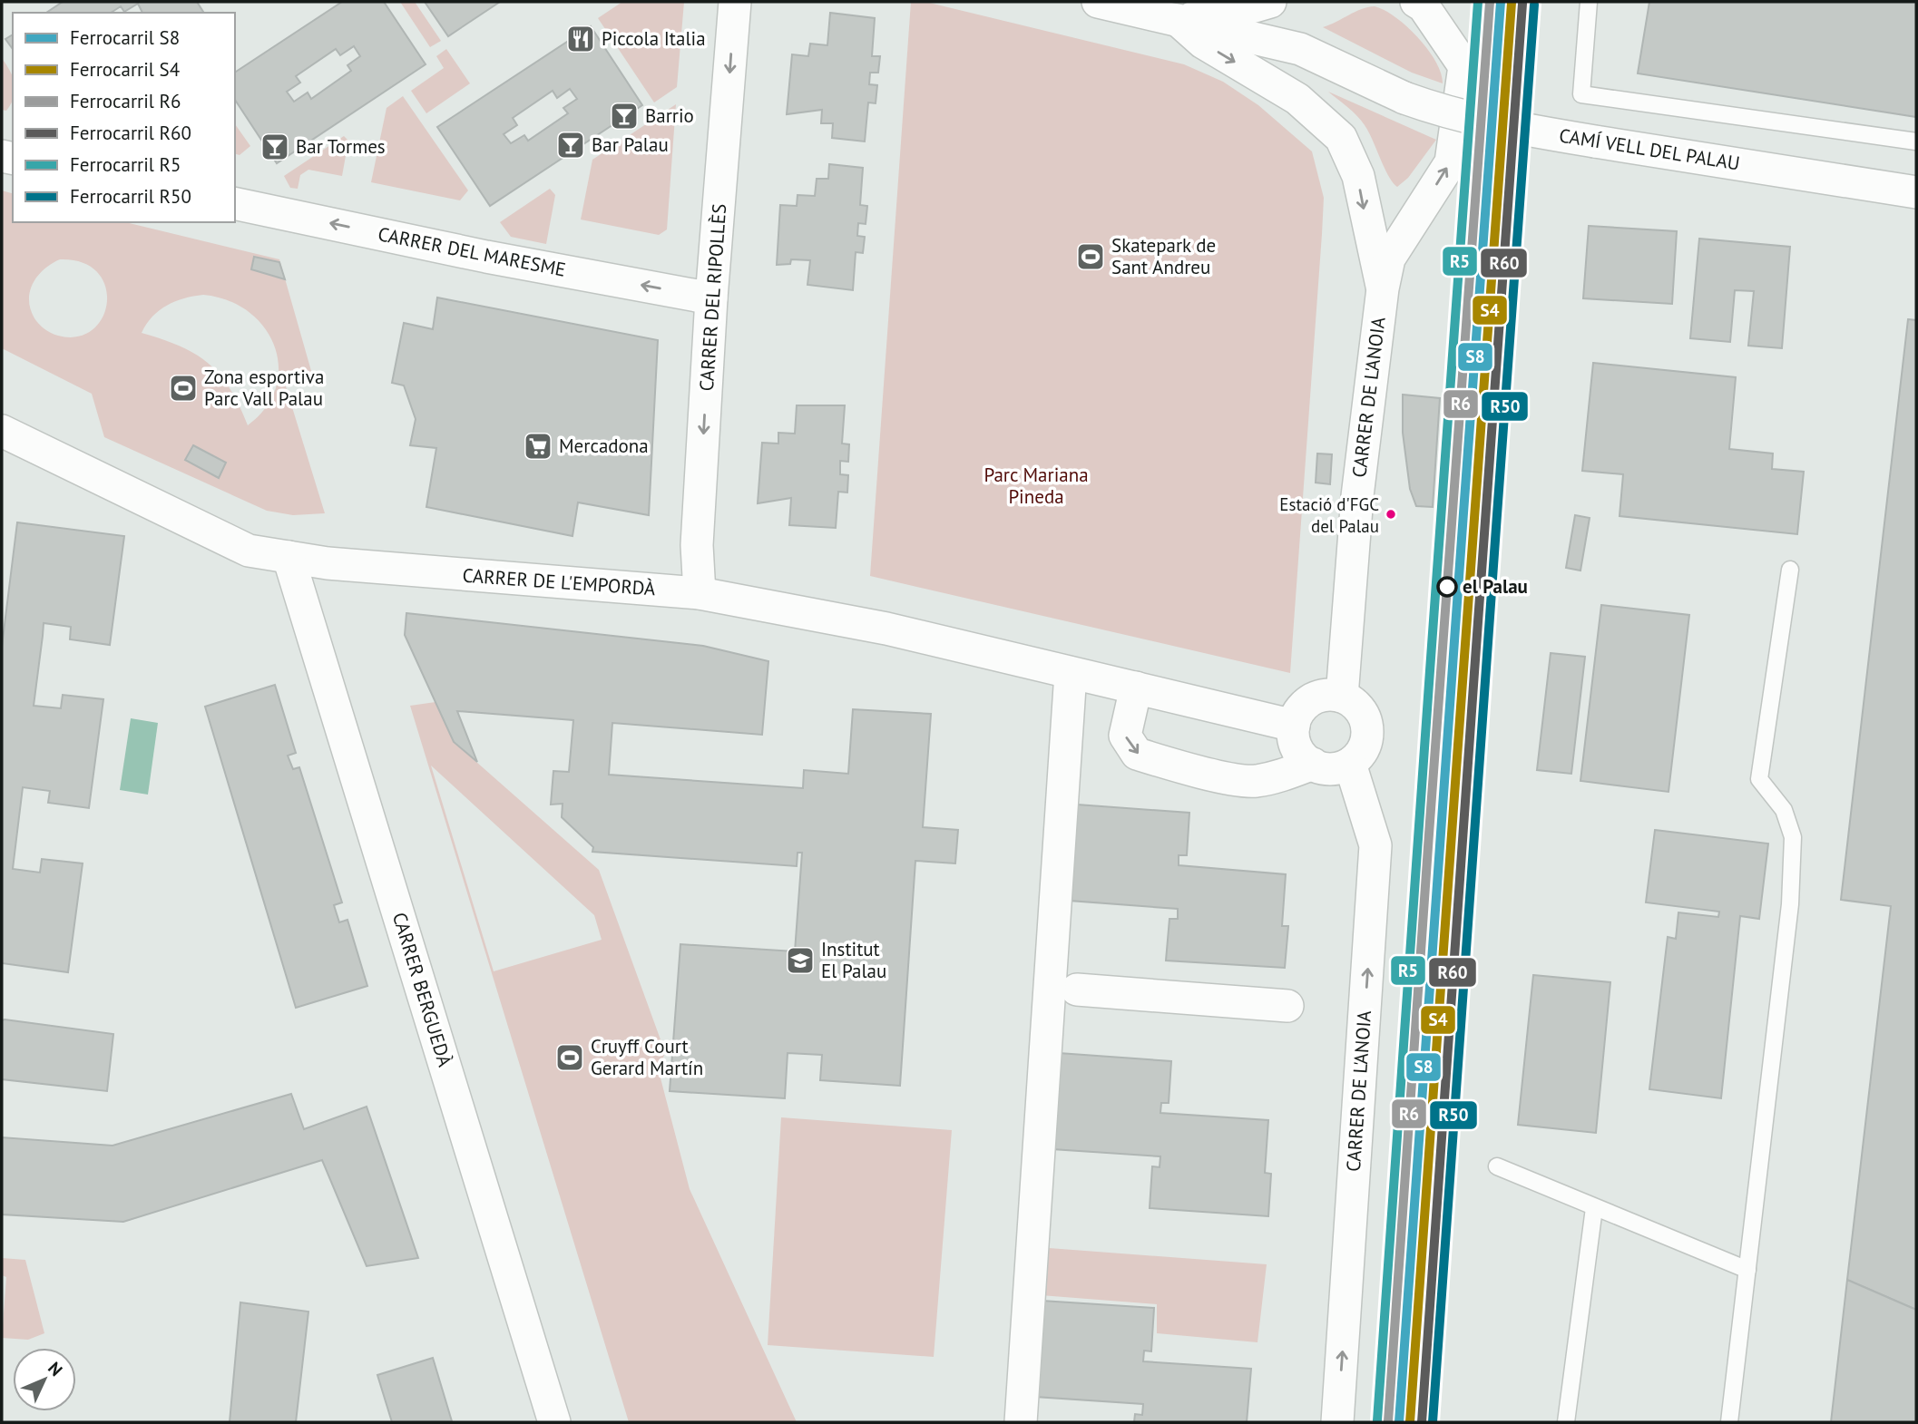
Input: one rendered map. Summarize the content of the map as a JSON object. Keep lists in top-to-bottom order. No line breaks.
{"streets":{"street":["CAMÍ VELL DEL PALAU","CARRER DEL MARESME","CARRER DEL RIPOLLÈS","CARRER DE L'ANOIA","CARRER DE L'EMPORDÀ","CARRER BERGUEDÀ"]},"crossings":[["CAMÍ VELL DEL PALAU","CARRER DE L'ANOIA"],["CARRER DEL MARESME","CARRER DEL RIPOLLÈS"],["CARRER DEL RIPOLLÈS","CARRER DE L'EMPORDÀ"],["CARRER DE L'ANOIA","CARRER DE L'EMPORDÀ"],["CARRER DE L'EMPORDÀ","CARRER BERGUEDÀ"]],"one_way":["CARRER DEL MARESME","CARRER DEL RIPOLLÈS"],"parks":["Parc Mariana Pineda"],"places":{"restaurant":["Piccola Italia"],"bar":["Barrio","Bar Palau","Bar Tormes"],"sports":["Skatepark de Sant Andreu","Zona esportiva Parc Vall Palau","Cruyff Court Gerard Martín"],"supermarket":["Mercadona"],"other":["Estació d'FGC del Palau","el Palau"],"school or university":["Institut El Palau"]},"lines":["rail line S8","rail line R6","rail line R5","rail line S4","rail line R60","rail line R50"],"legend":["Ferrocarril S8","Ferrocarril S4","Ferrocarril R6","Ferrocarril R60","Ferrocarril R5","Ferrocarril R50"],"north":"top right"}
